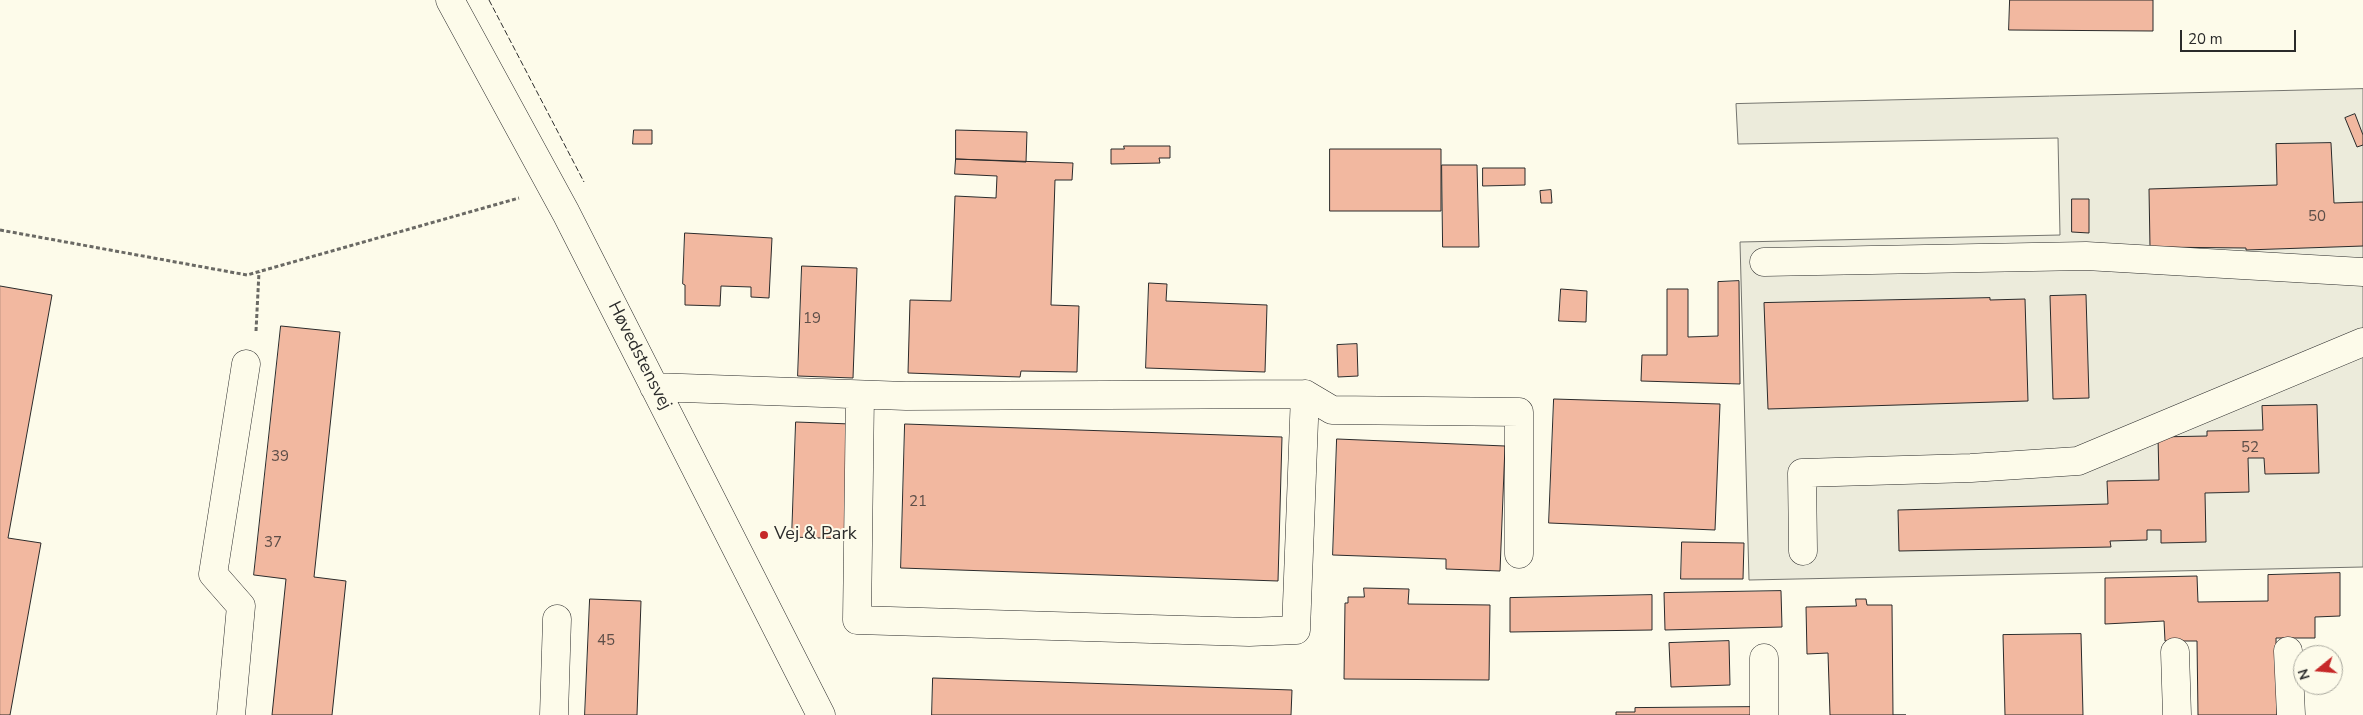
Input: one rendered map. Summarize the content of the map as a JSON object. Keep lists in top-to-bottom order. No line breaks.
{"streets":{"street":["Høvedstensvej"]},"places":["Vej & Park"],"house_numbers":["50","19","52","39","21","37","45"],"scale_bar":"20 m","north":"left"}
